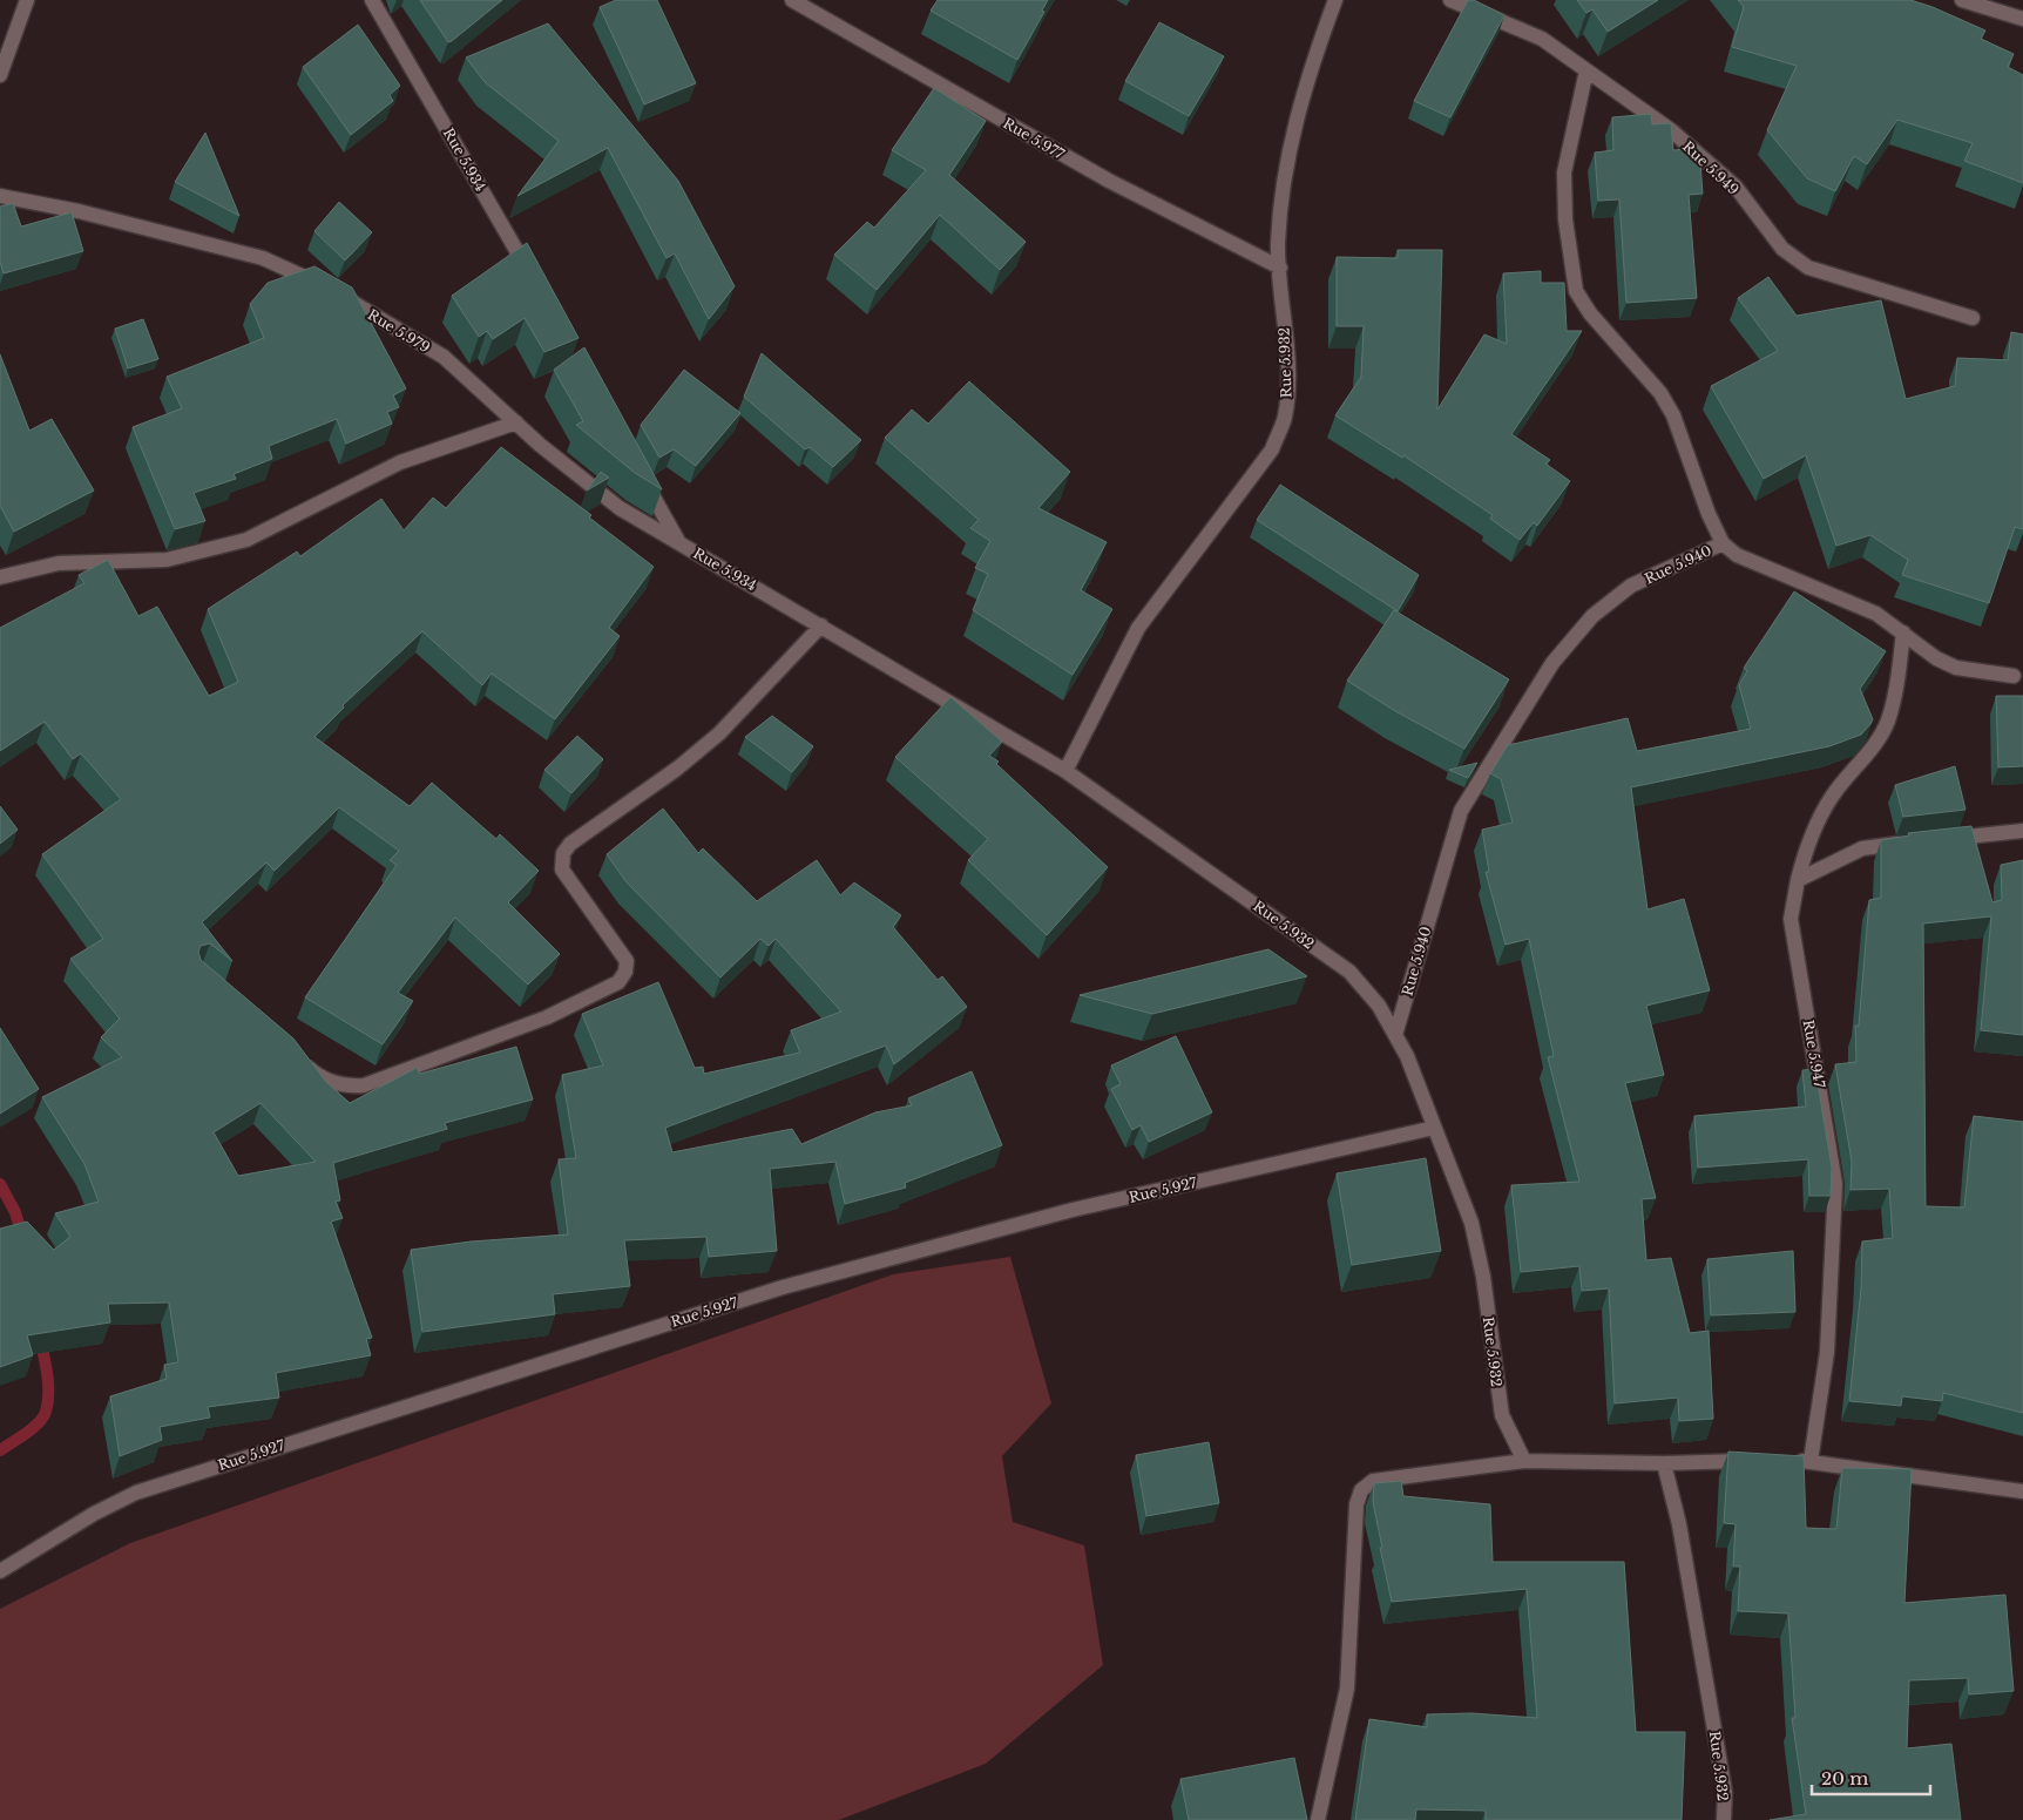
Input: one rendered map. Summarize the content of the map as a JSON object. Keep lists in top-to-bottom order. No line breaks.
{"streets":{"street":["Rue 5.977","Rue 5.934","Rue 5.949","Rue 5.979","Rue 5.932","Rue 5.940","Rue 5.947","Rue 5.927"]},"crossings":[["Rue 5.977","Rue 5.932"],["Rue 5.934","Rue 5.979"],["Rue 5.934","Rue 5.932"],["Rue 5.949","Rue 5.940"],["Rue 5.932","Rue 5.940"],["Rue 5.932","Rue 5.927"]],"scale_bar":"20 m"}
